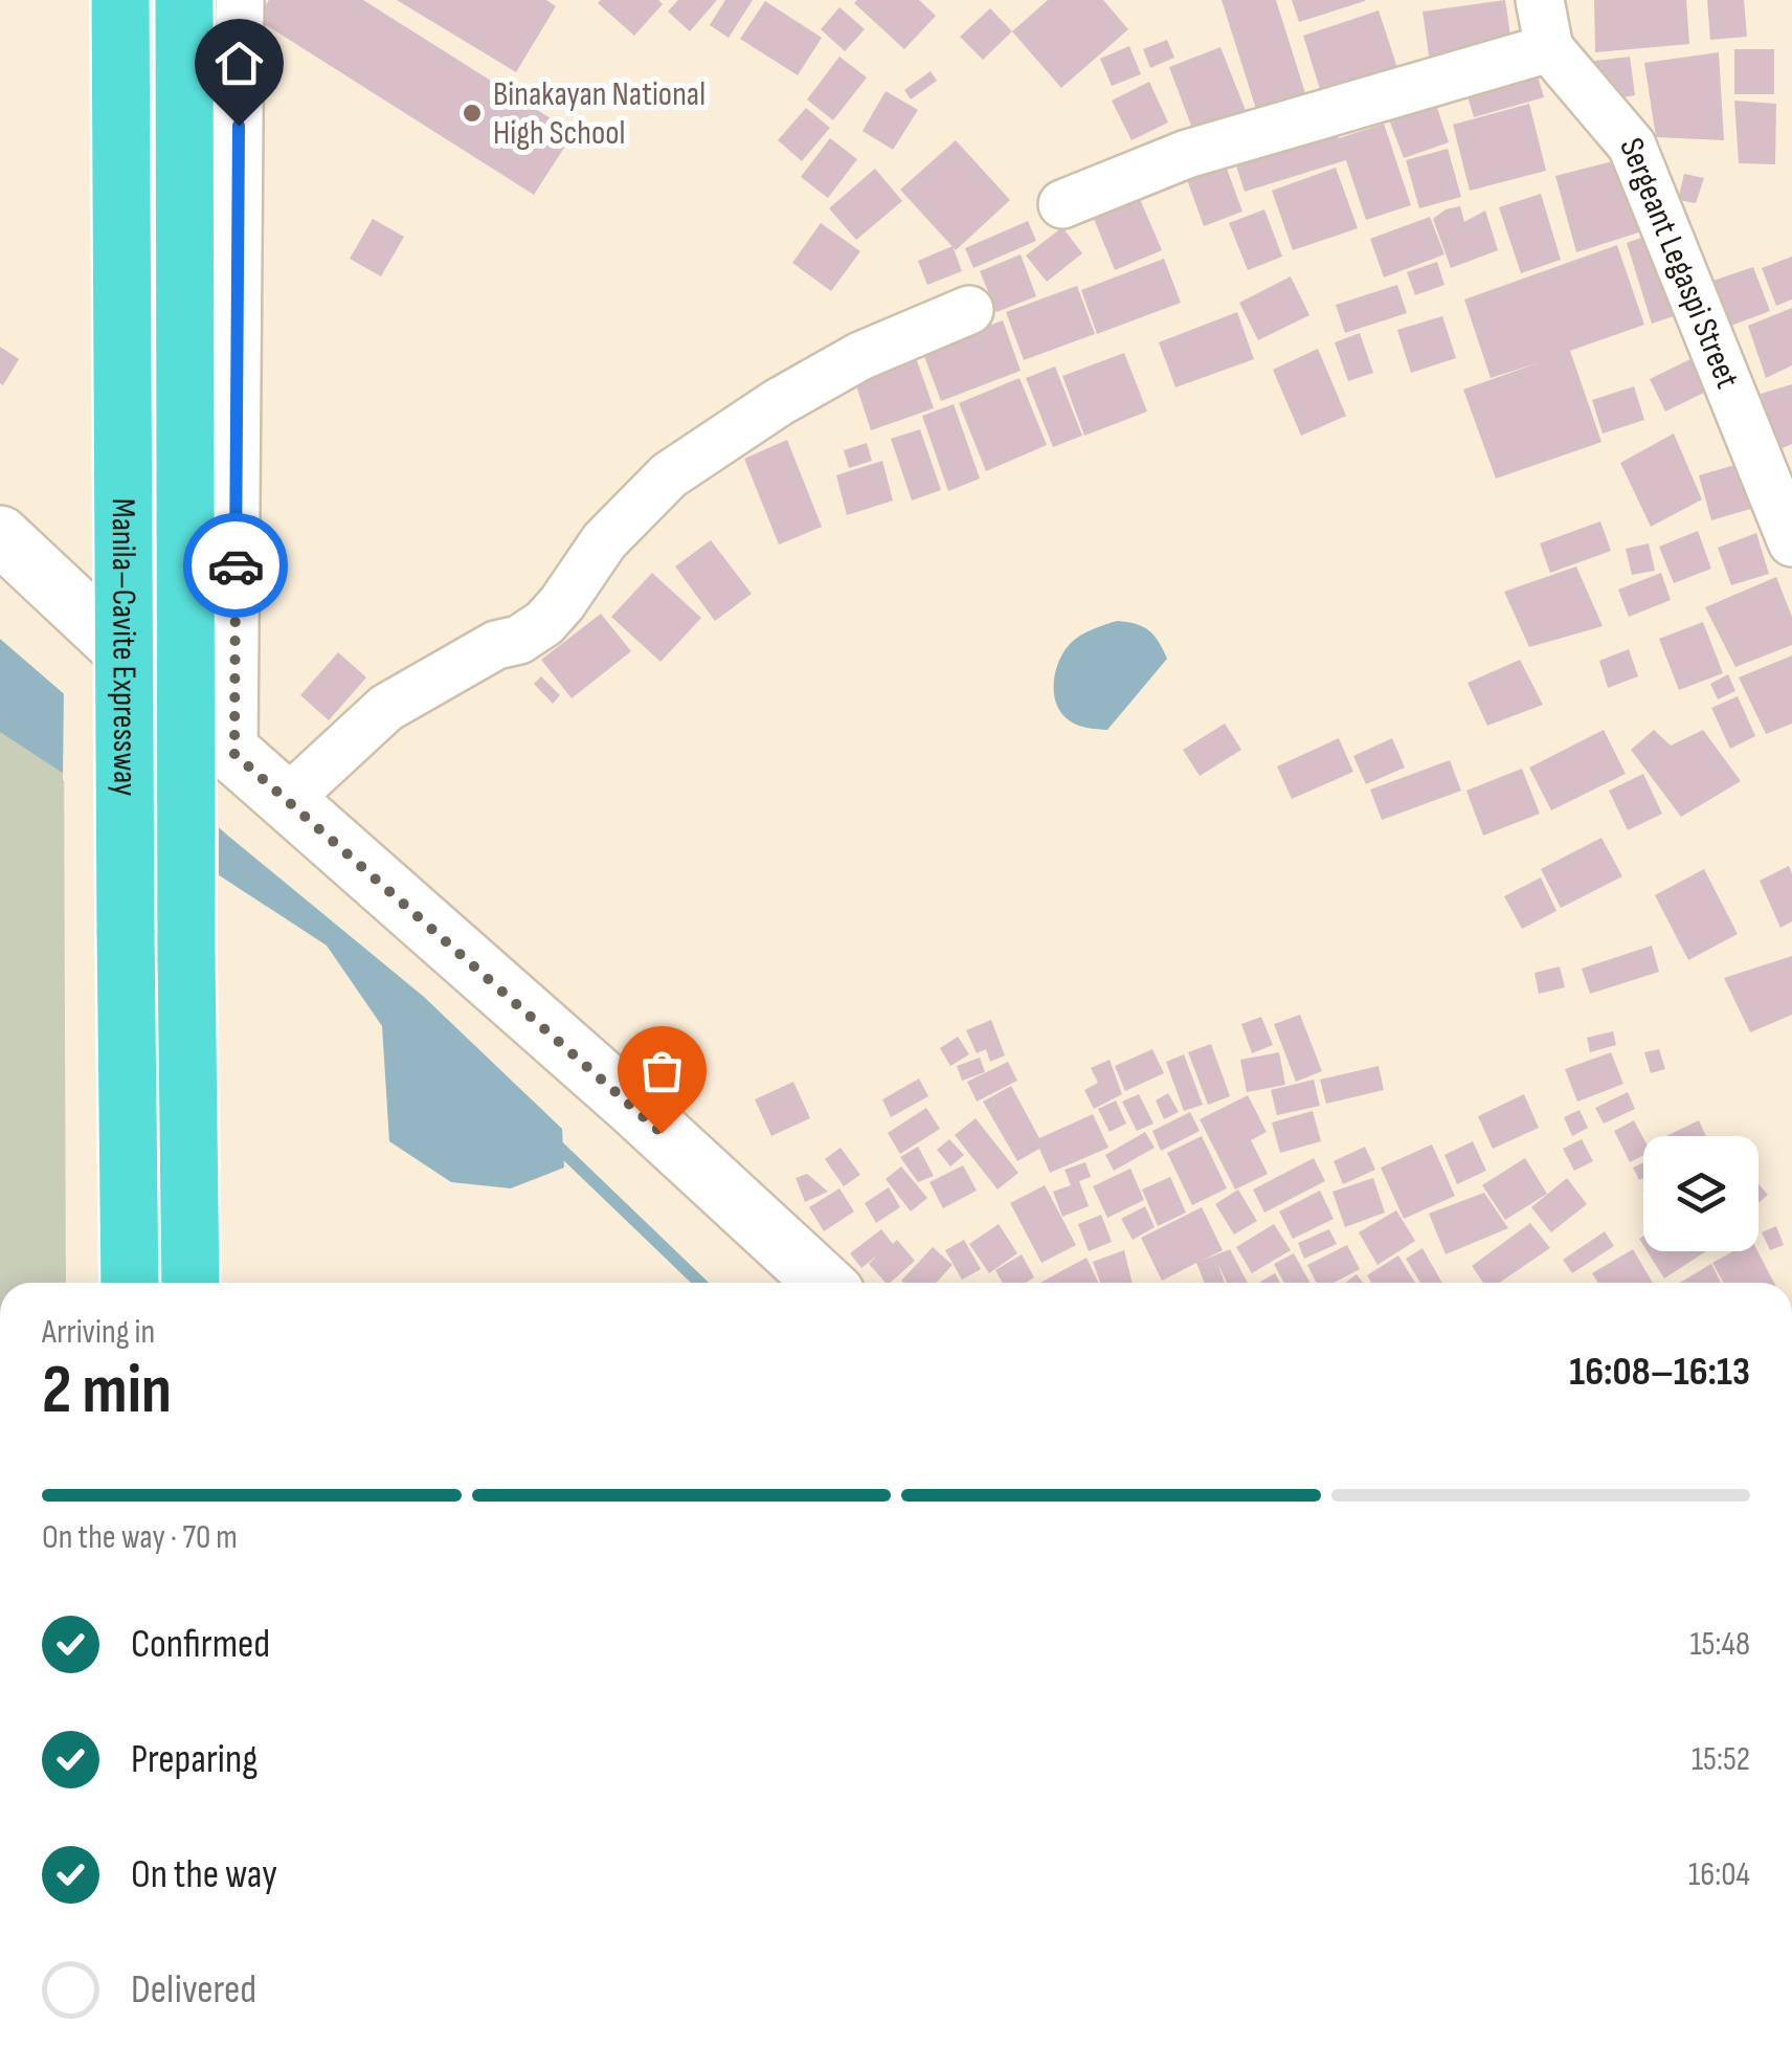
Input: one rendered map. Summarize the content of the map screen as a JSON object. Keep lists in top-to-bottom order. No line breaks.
{"streets":{"highway":["Manila–Cavite Expressway"],"street":["Sergeant Legaspi Street"]},"places":["Binakayan National High School"],"page":{"heading":["2 min","Arriving in","16:08–16:13"],"bar":"On the way · 70 m","list":[["Confirmed","15:48"],["Preparing","15:52"],["On the way","16:04"],"Delivered"]}}
